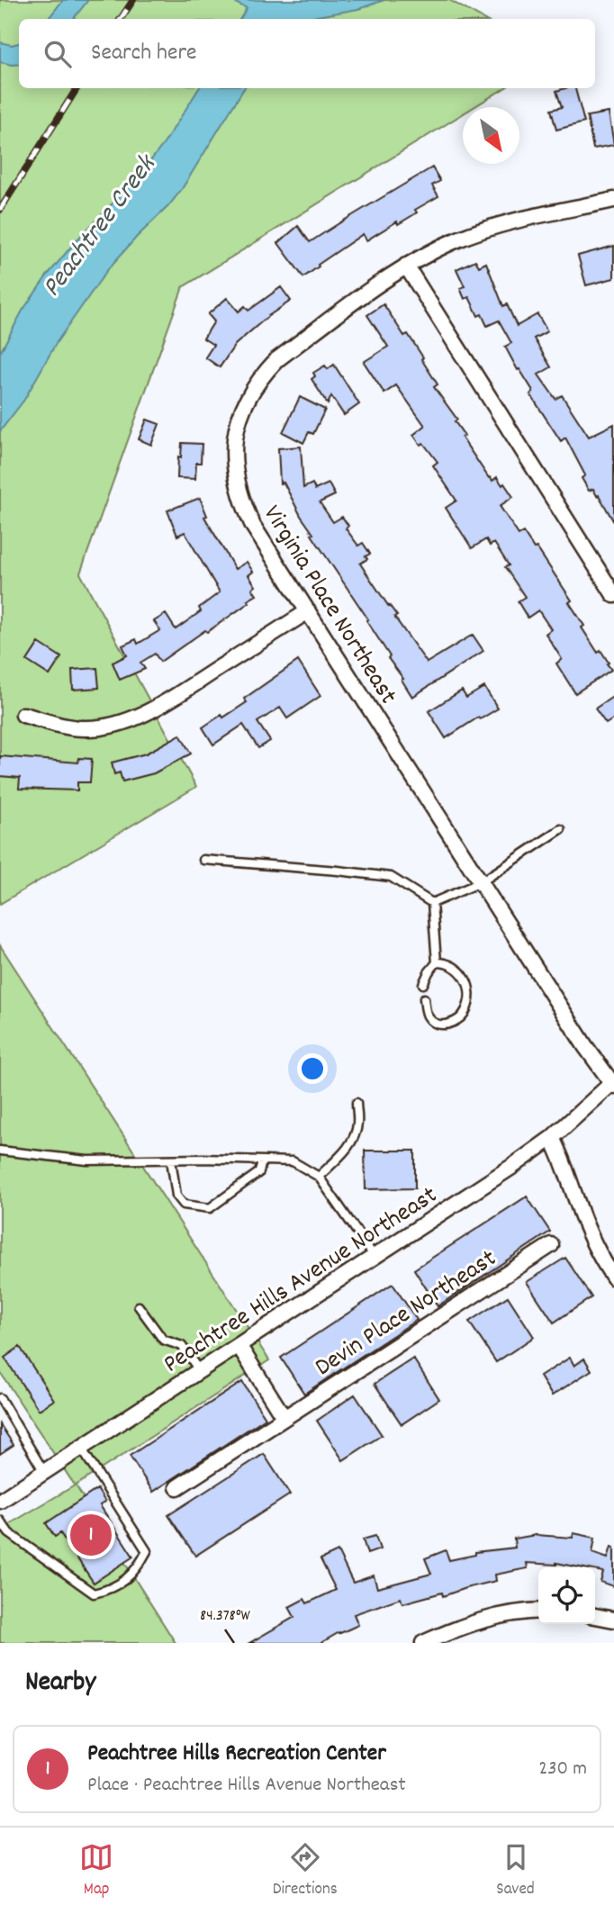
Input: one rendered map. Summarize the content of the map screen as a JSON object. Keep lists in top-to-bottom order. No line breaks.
{"streets":{"street":["Virginia Place Northeast","Peachtree Hills Avenue Northeast","Devin Place Northeast"]},"crossings":[["Virginia Place Northeast","Peachtree Hills Avenue Northeast"]],"water":["Peachtree Creek"],"north":"bottom right","page":{"search":"Search here","pins":"1","heading":"Nearby","list":[{"mark":"1","name":"Peachtree Hills Recreation Center","note":"Place · Peachtree Hills Avenue Northeast","value":"230 m"}],"nav":["Map","Directions","Saved"]},"coordinates":["84.378°W"]}
